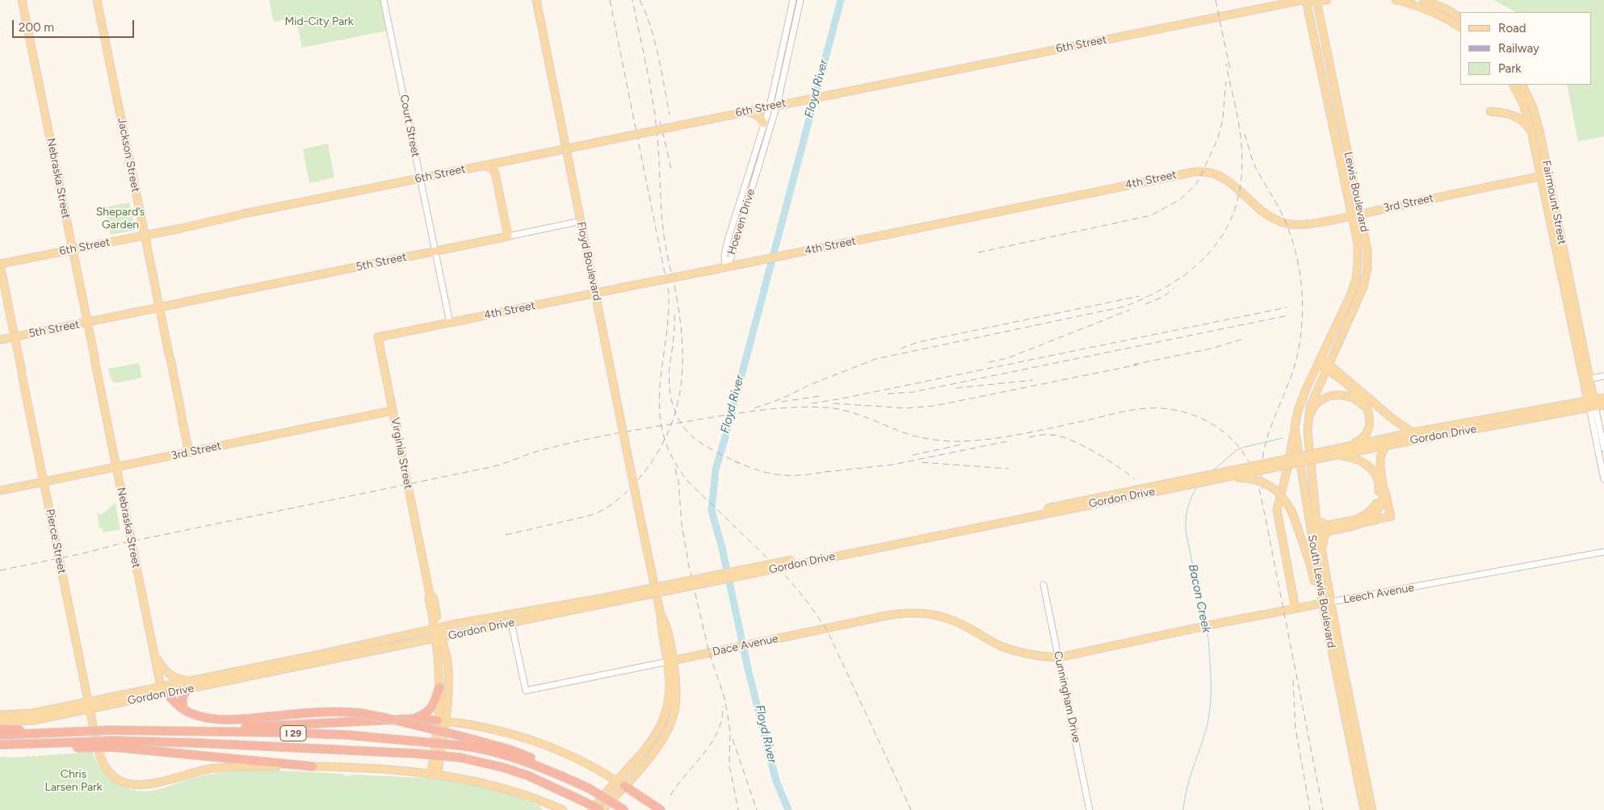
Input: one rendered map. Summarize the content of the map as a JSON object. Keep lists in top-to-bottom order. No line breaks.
{"streets":{"highway":["I 29"],"main road":["6th Street","Jackson Street","Nebraska Street","4th Street","Lewis Boulevard","Fairmount Street","3rd Street","Floyd Boulevard","5th Street","Gordon Drive","Virginia Street","Pierce Street","South Lewis Boulevard","Leech Avenue","Dace Avenue"],"street":["Court Street","Hoeven Drive","Cunningham Drive"]},"crossings":[["6th Street","Court Street"],["6th Street","Jackson Street"],["6th Street","Nebraska Street"],["6th Street","Hoeven Drive"],["6th Street","Pierce Street"],["Court Street","4th Street"],["Court Street","5th Street"],["Jackson Street","3rd Street"],["Jackson Street","5th Street"],["Nebraska Street","3rd Street"],["Nebraska Street","5th Street"],["Nebraska Street","Gordon Drive"],["4th Street","3rd Street"],["4th Street","Hoeven Drive"],["4th Street","Floyd Boulevard"],["4th Street","Virginia Street"],["Lewis Boulevard","3rd Street"],["Lewis Boulevard","South Lewis Boulevard"],["Fairmount Street","3rd Street"],["3rd Street","Virginia Street"],["3rd Street","Pierce Street"],["Floyd Boulevard","5th Street"],["Floyd Boulevard","Dace Avenue"],["5th Street","Pierce Street"],["Gordon Drive","Virginia Street"],["Gordon Drive","Pierce Street"],["Gordon Drive","Dace Avenue"],["South Lewis Boulevard","Leech Avenue"],["Leech Avenue","Dace Avenue"],["Leech Avenue","Cunningham Drive"],["Dace Avenue","Cunningham Drive"]],"water":["Floyd River","Bacon Creek"],"parks":["Mid-City Park","Shepard’s Garden","Chris Larsen Park"],"legend":["Road","Railway","Park"],"scale_bar":"200 m"}
